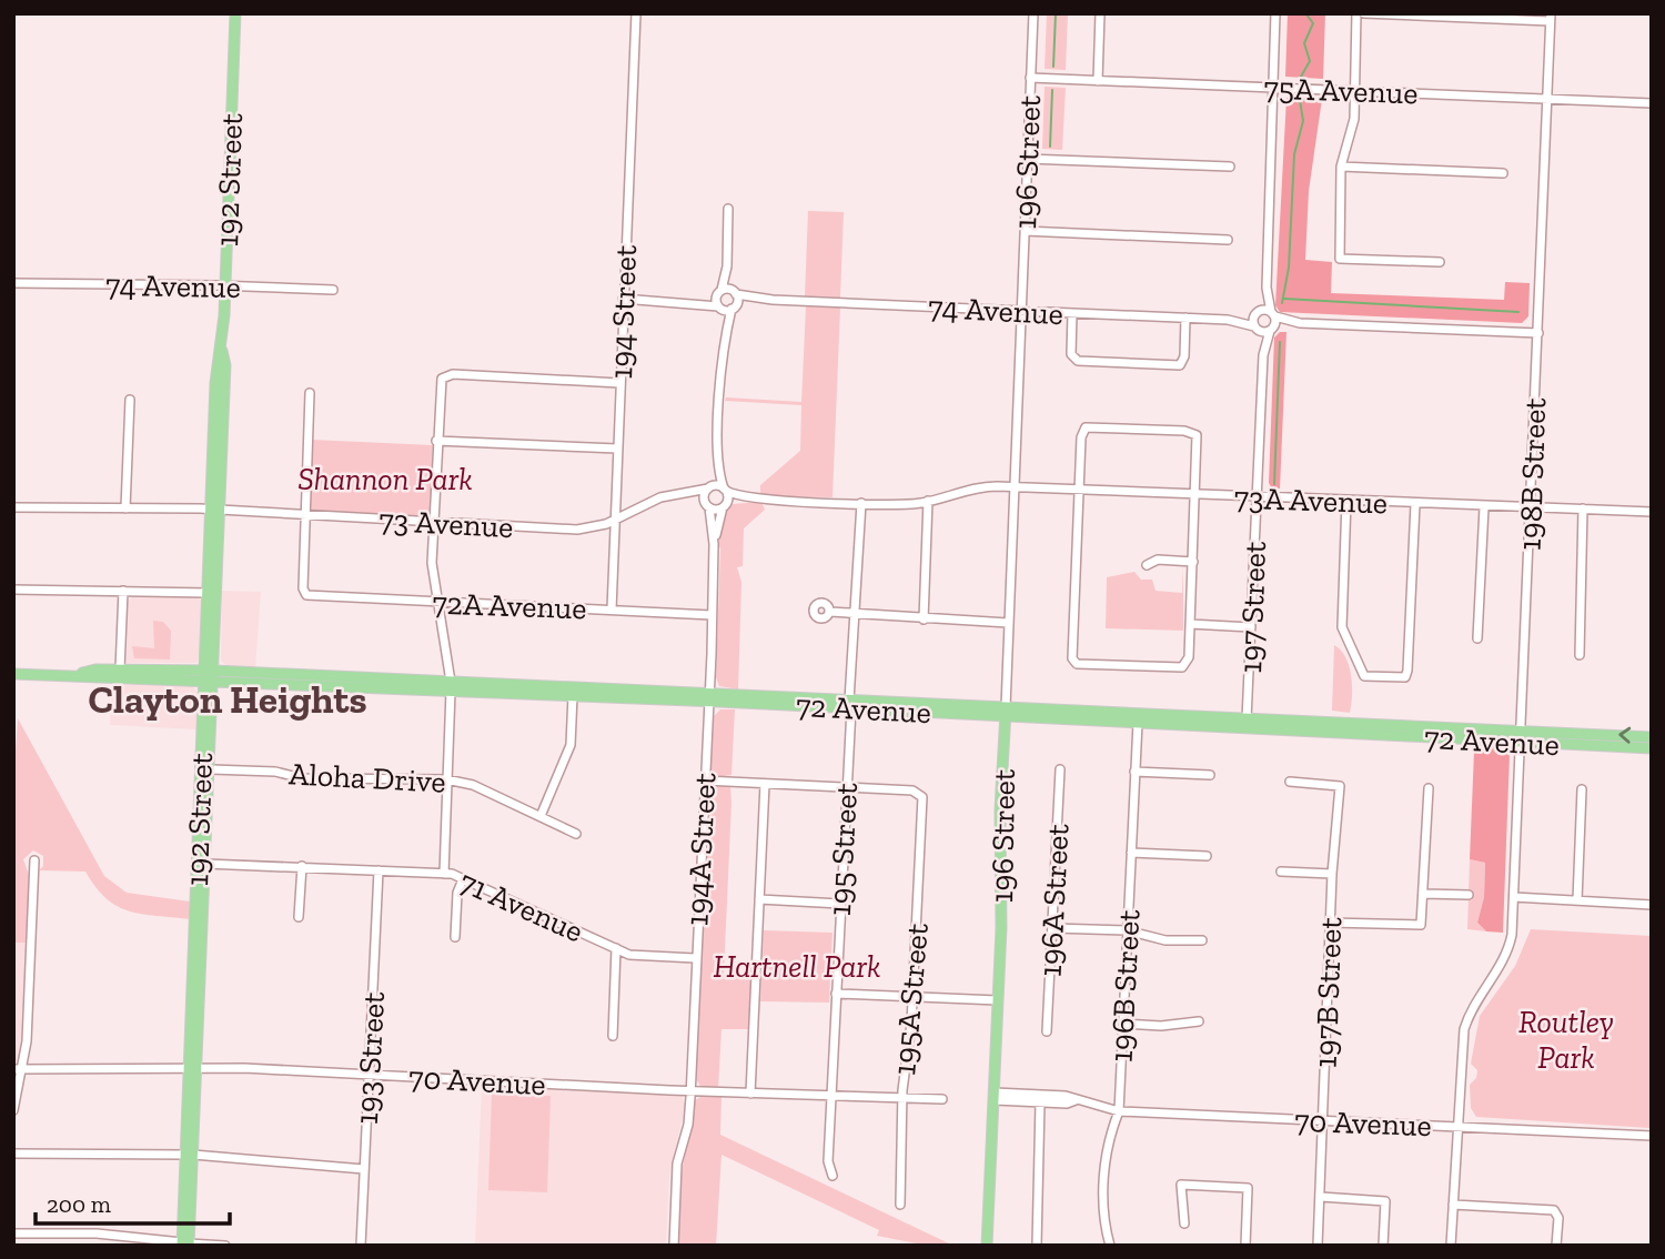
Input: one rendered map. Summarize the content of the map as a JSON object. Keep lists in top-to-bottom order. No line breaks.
{"streets":{"main road":["196 Street","192 Street","72 Avenue"],"street":["75A Avenue","74 Avenue","194 Street","198B Street","73A Avenue","73 Avenue","72A Avenue","197 Street","Aloha Drive","194A Street","195 Street","196A Street","71 Avenue","196B Street","197B Street","195A Street","193 Street","70 Avenue"]},"crossings":[["75A Avenue","196 Street"],["75A Avenue","198B Street"],["196 Street","74 Avenue"],["196 Street","73A Avenue"],["196 Street","72 Avenue"],["196 Street","70 Avenue"],["192 Street","74 Avenue"],["192 Street","73 Avenue"],["192 Street","72 Avenue"],["192 Street","Aloha Drive"],["192 Street","71 Avenue"],["192 Street","70 Avenue"],["74 Avenue","197 Street"],["194 Street","73 Avenue"],["194 Street","72A Avenue"],["198B Street","73A Avenue"],["198B Street","72 Avenue"],["198B Street","70 Avenue"],["73A Avenue","197 Street"],["73 Avenue","72A Avenue"],["73 Avenue","194A Street"],["72A Avenue","194A Street"],["197 Street","72 Avenue"],["72 Avenue","194A Street"],["72 Avenue","195 Street"],["72 Avenue","196B Street"],["194A Street","71 Avenue"],["194A Street","70 Avenue"],["195 Street","195A Street"],["195 Street","70 Avenue"],["71 Avenue","193 Street"],["196B Street","70 Avenue"],["197B Street","70 Avenue"],["195A Street","70 Avenue"],["193 Street","70 Avenue"]],"districts":["Clayton Heights"],"parks":["Shannon Park","Hartnell Park","Routley Park"],"scale_bar":"200 m"}
